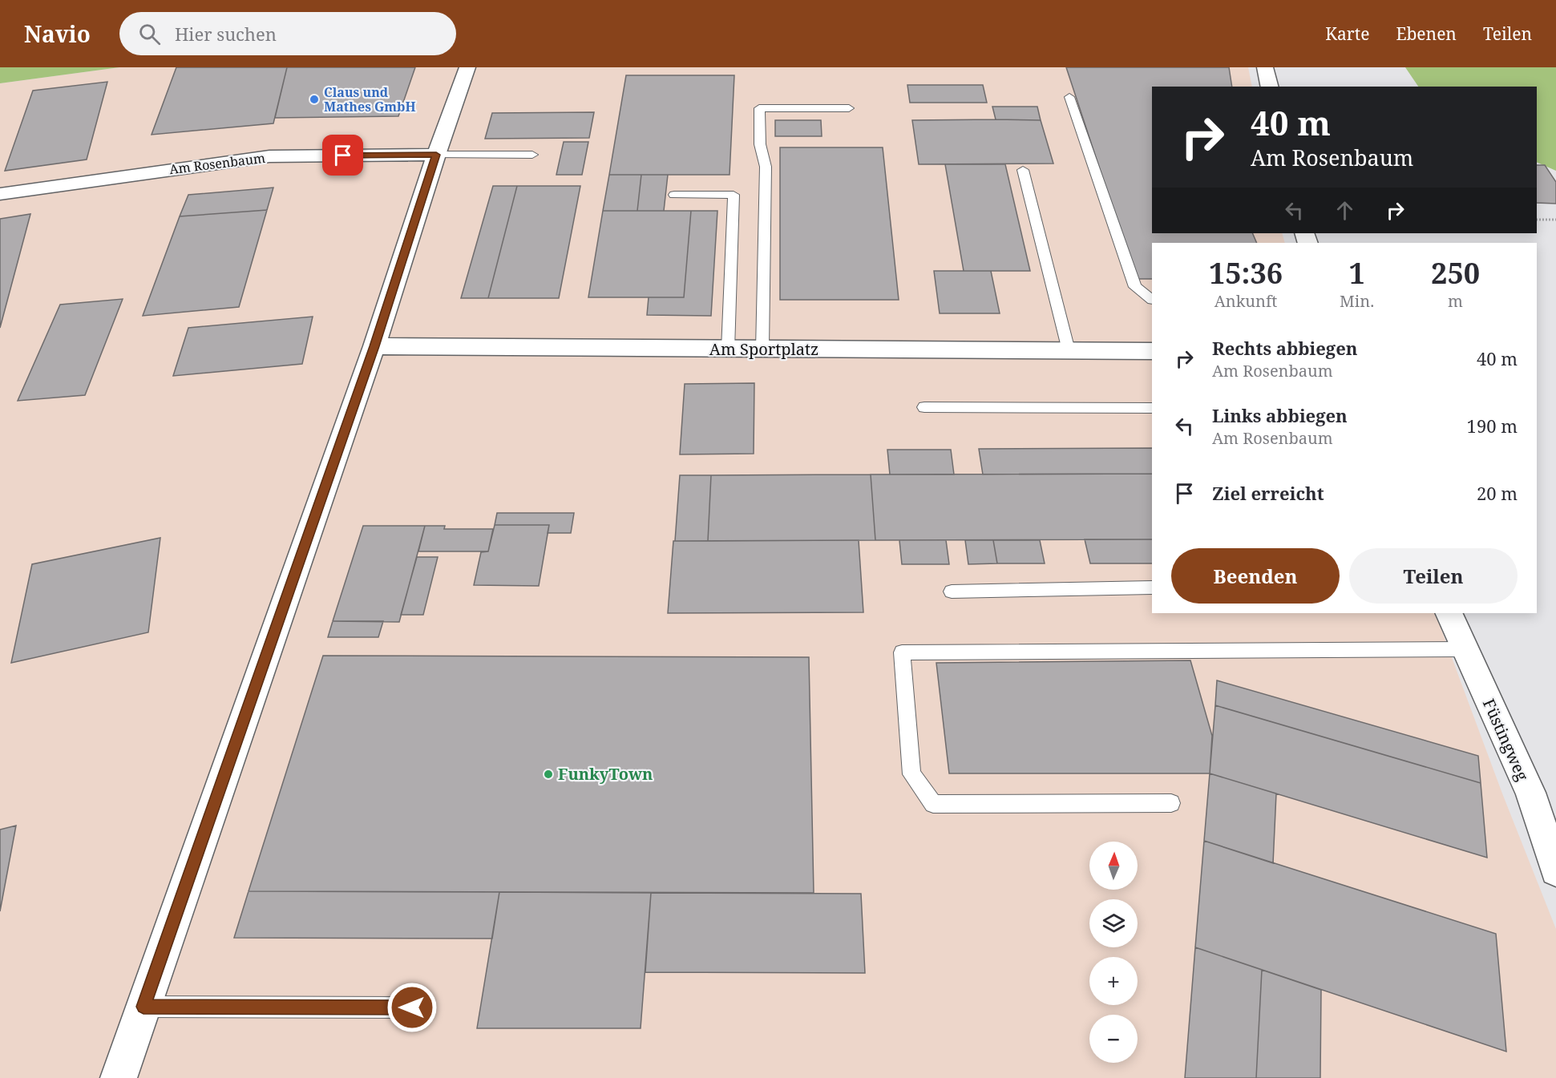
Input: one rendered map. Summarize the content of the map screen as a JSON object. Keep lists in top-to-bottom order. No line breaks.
{"streets":{"street":["Am Rosenbaum","Am Sportplatz","Füstingweg"]},"places":["Claus und Mathes GmbH","FunkyTown"],"north":"top","page":{"header":"Navio","search":"Hier suchen","nav":["Karte","Ebenen","Teilen"],"turn":["40 m","Am Rosenbaum"],"eta":["15:36","Ankunft","1","Min.","250","m"],"list":[{"name":"Rechts abbiegen","note":"Am Rosenbaum","value":"40 m"},{"name":"Links abbiegen","note":"Am Rosenbaum","value":"190 m"},{"name":"Ziel erreicht","value":"20 m"}],"buttons":["Beenden","Teilen"],"map_buttons":["+","−"]}}
